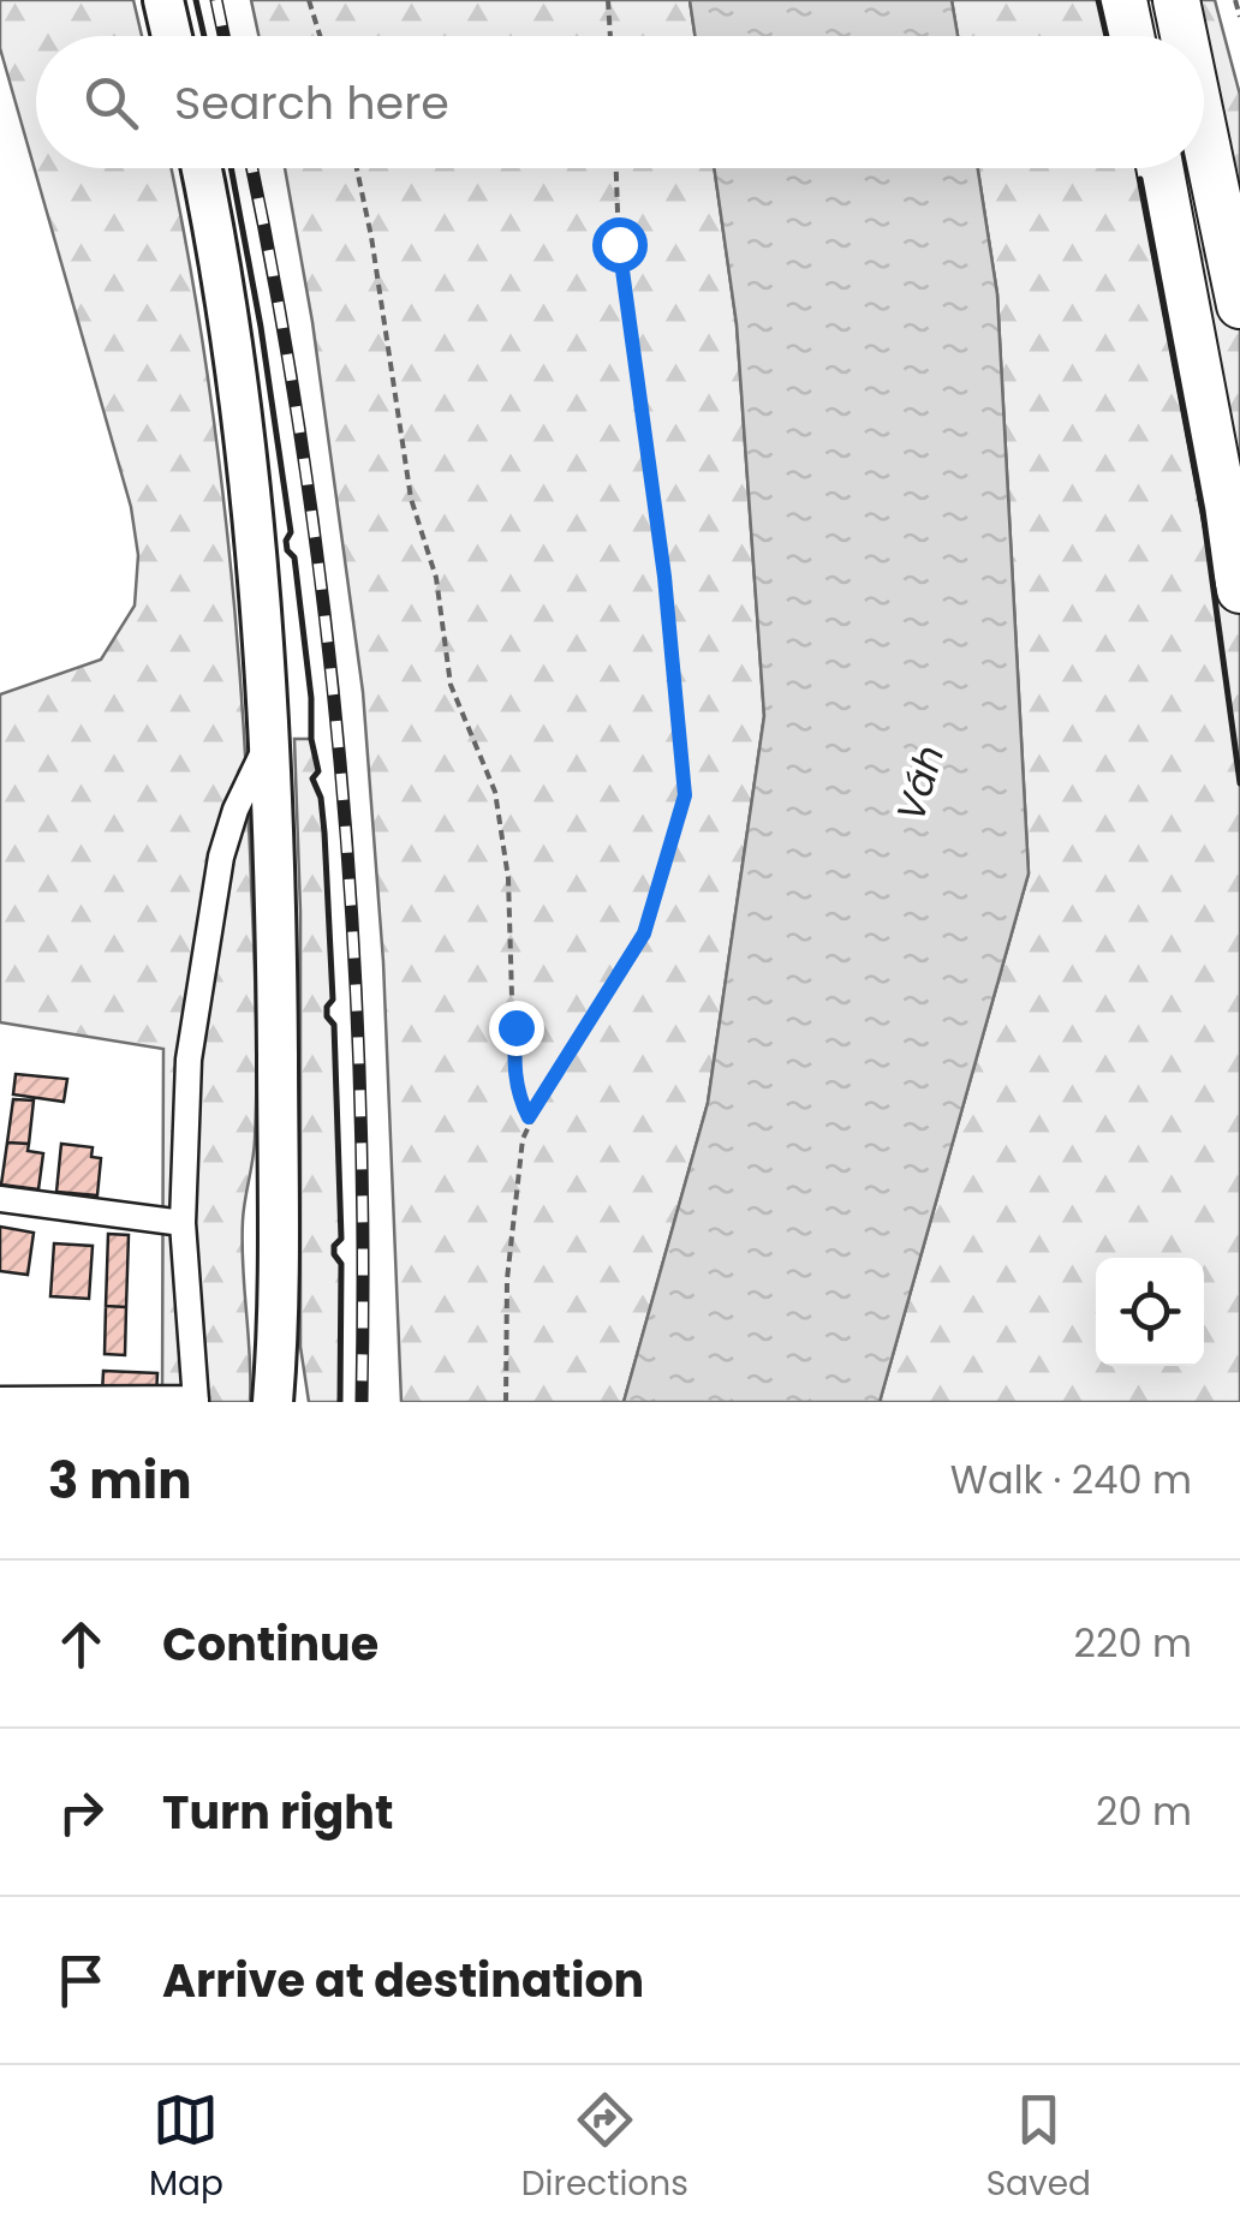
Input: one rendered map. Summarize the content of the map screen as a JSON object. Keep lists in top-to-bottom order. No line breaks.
{"water":["Váh"],"page":{"search":"Search here","heading":["3 min","Walk · 240 m"],"list":[["Continue","220 m"],["Turn right","20 m"],"Arrive at destination"],"nav":["Map","Directions","Saved"]}}
